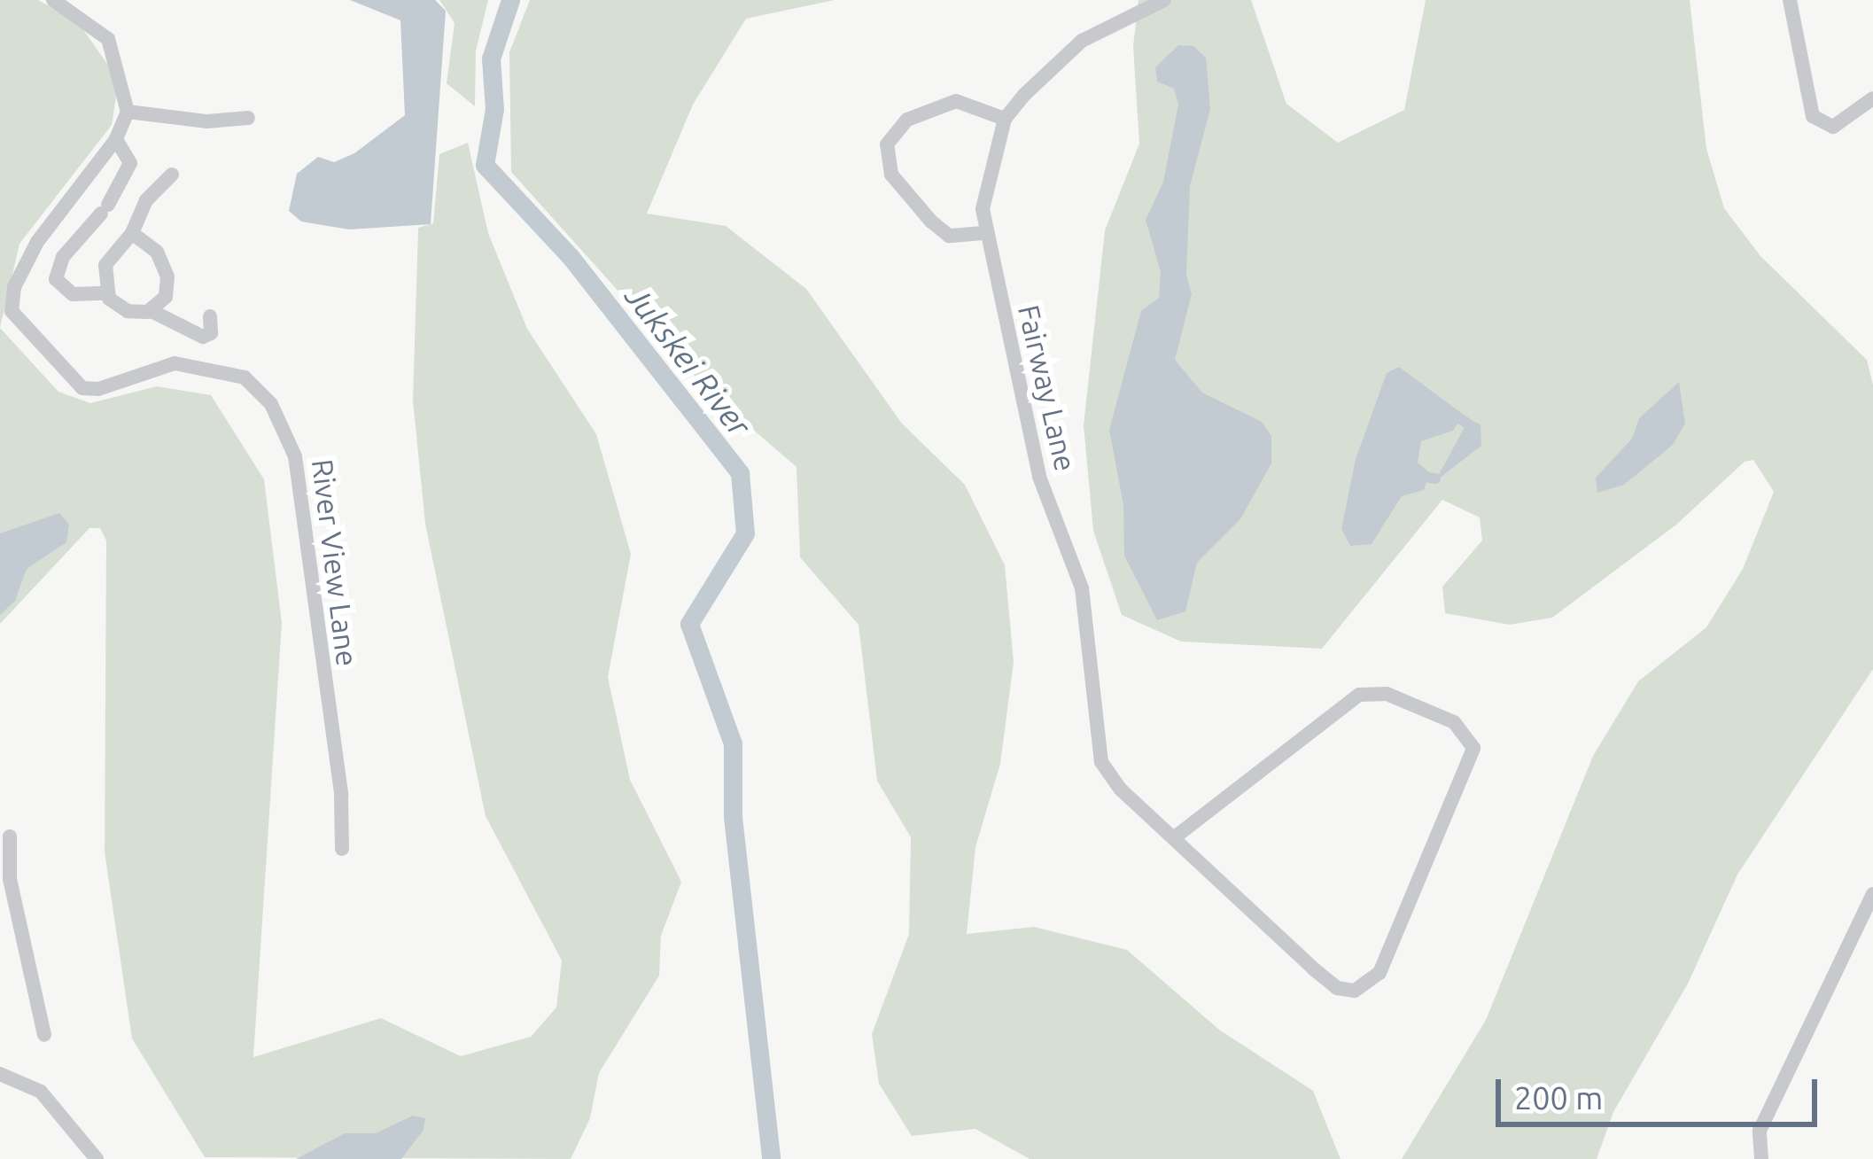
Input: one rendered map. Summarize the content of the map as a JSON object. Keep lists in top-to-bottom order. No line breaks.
{"streets":{"street":["Fairway Lane","River View Lane"]},"water":["Jukskei River"],"scale_bar":"200 m"}
